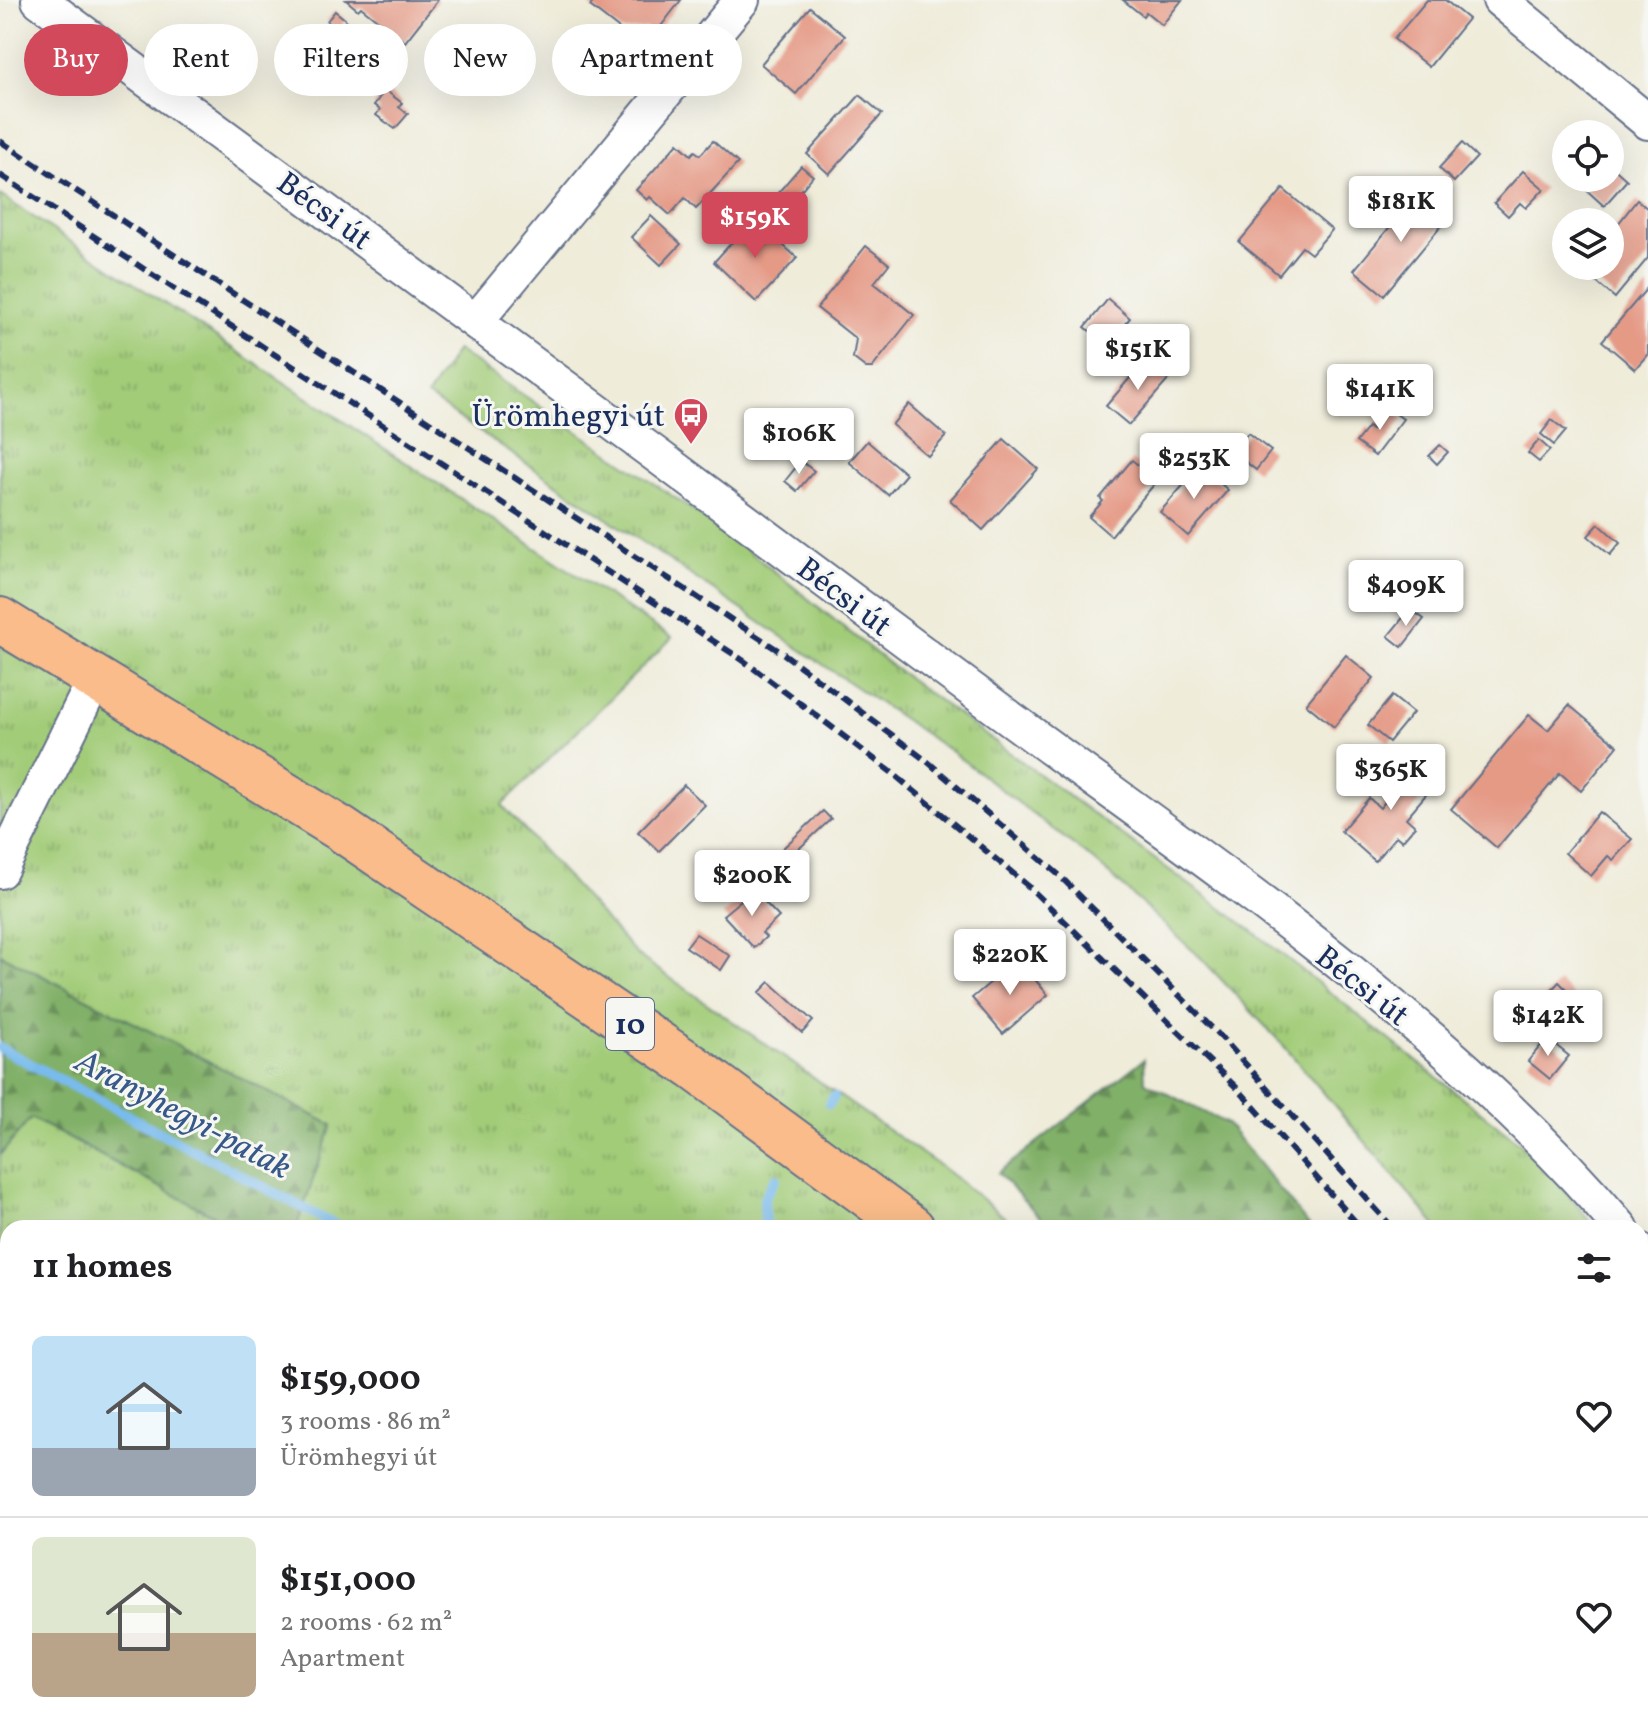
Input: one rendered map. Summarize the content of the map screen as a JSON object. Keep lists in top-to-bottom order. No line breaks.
{"streets":{"main road":["10"],"street":["Bécsi út"]},"water":["Aranyhegyi-patak"],"places":{"bus stop":["Ürömhegyi út"]},"page":{"chip":["Buy","Rent","Filters","New","Apartment"],"price":["$181K","$159K","$151K","$141K","$106K","$253K","$409K","$365K","$200K","$220K","$142K"],"heading":"11 homes","list":[{"name":"$159,000","note":"3 rooms · 86 m² · Ürömhegyi út"},{"name":"$151,000","note":"2 rooms · 62 m² · Apartment"}]}}
